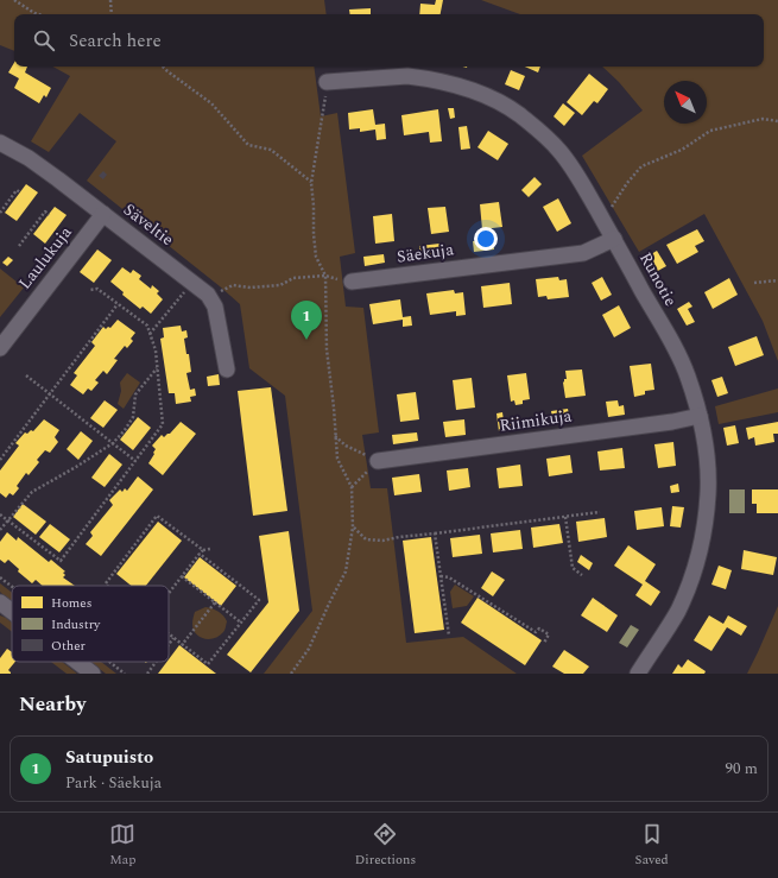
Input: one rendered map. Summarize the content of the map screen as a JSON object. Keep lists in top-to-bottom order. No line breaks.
{"streets":{"street":["Säveltie","Säekuja","Laulukuja","Runotie","Riimikuja"]},"crossings":[["Säveltie","Laulukuja"],["Säekuja","Runotie"],["Runotie","Riimikuja"]],"legend":["Homes","Industry","Other"],"north":"top left","page":{"search":"Search here","pins":"1","heading":"Nearby","list":[{"mark":"1","name":"Satupuisto","note":"Park · Säekuja","value":"90 m"}],"nav":["Map","Directions","Saved"]}}
